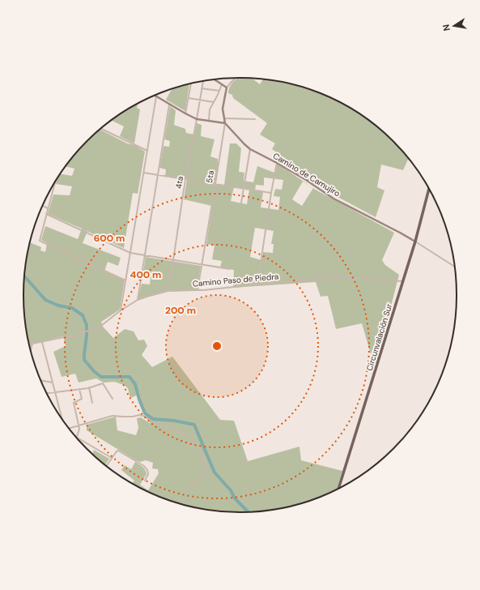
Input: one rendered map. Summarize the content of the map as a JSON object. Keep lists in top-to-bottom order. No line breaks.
{"streets":{"main road":["Circunvalación Sur"],"street":["Camino de Camujiro","5ta","4ta","Camino Paso de Piedra"]},"crossings":[["Camino de Camujiro","5ta"],["Camino de Camujiro","Circunvalación Sur"],["5ta","Camino Paso de Piedra"],["4ta","Camino Paso de Piedra"],["Camino Paso de Piedra","Circunvalación Sur"]],"north":"left","rings":["600 m","400 m","200 m"]}
